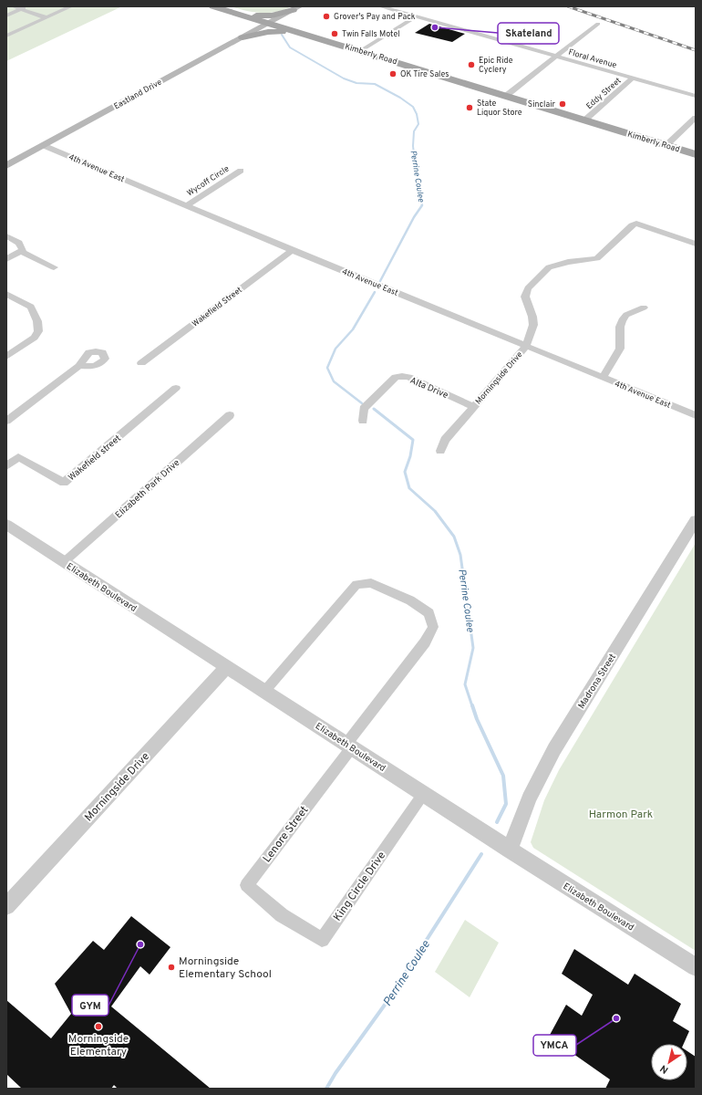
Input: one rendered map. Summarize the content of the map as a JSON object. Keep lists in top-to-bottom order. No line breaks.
{"streets":{"main road":["Kimberly Road","Eastland Drive"],"street":["Floral Avenue","Eddy Street","4th Avenue East","Wycoff Circle","Wakefield Street","Morningside Drive","Alta Drive","Wakefield street","Elizabeth Park Drive","Elizabeth Boulevard","Madrona Street","Lenore Street","King Circle Drive"]},"crossings":[["Kimberly Road","Eddy Street"],["Kimberly Road","Eastland Drive"],["Floral Avenue","Eddy Street"],["Eastland Drive","4th Avenue East"],["4th Avenue East","Wycoff Circle"],["4th Avenue East","Wakefield Street"],["4th Avenue East","Morningside Drive"],["Morningside Drive","Alta Drive"],["Morningside Drive","Elizabeth Boulevard"],["Elizabeth Park Drive","Elizabeth Boulevard"],["Elizabeth Boulevard","Madrona Street"],["Elizabeth Boulevard","Lenore Street"],["Elizabeth Boulevard","King Circle Drive"],["Lenore Street","King Circle Drive"]],"water":["Perrine Coulee"],"parks":["Harmon Park"],"places":["Grover's Pay and Pack","Skateland","Twin Falls Motel","Epic Ride Cyclery","OK Tire Sales","Sinclair","State Liquor Store","GYM","Morningside Elementary School","YMCA","Morningside Elementary"],"north":"bottom left"}
